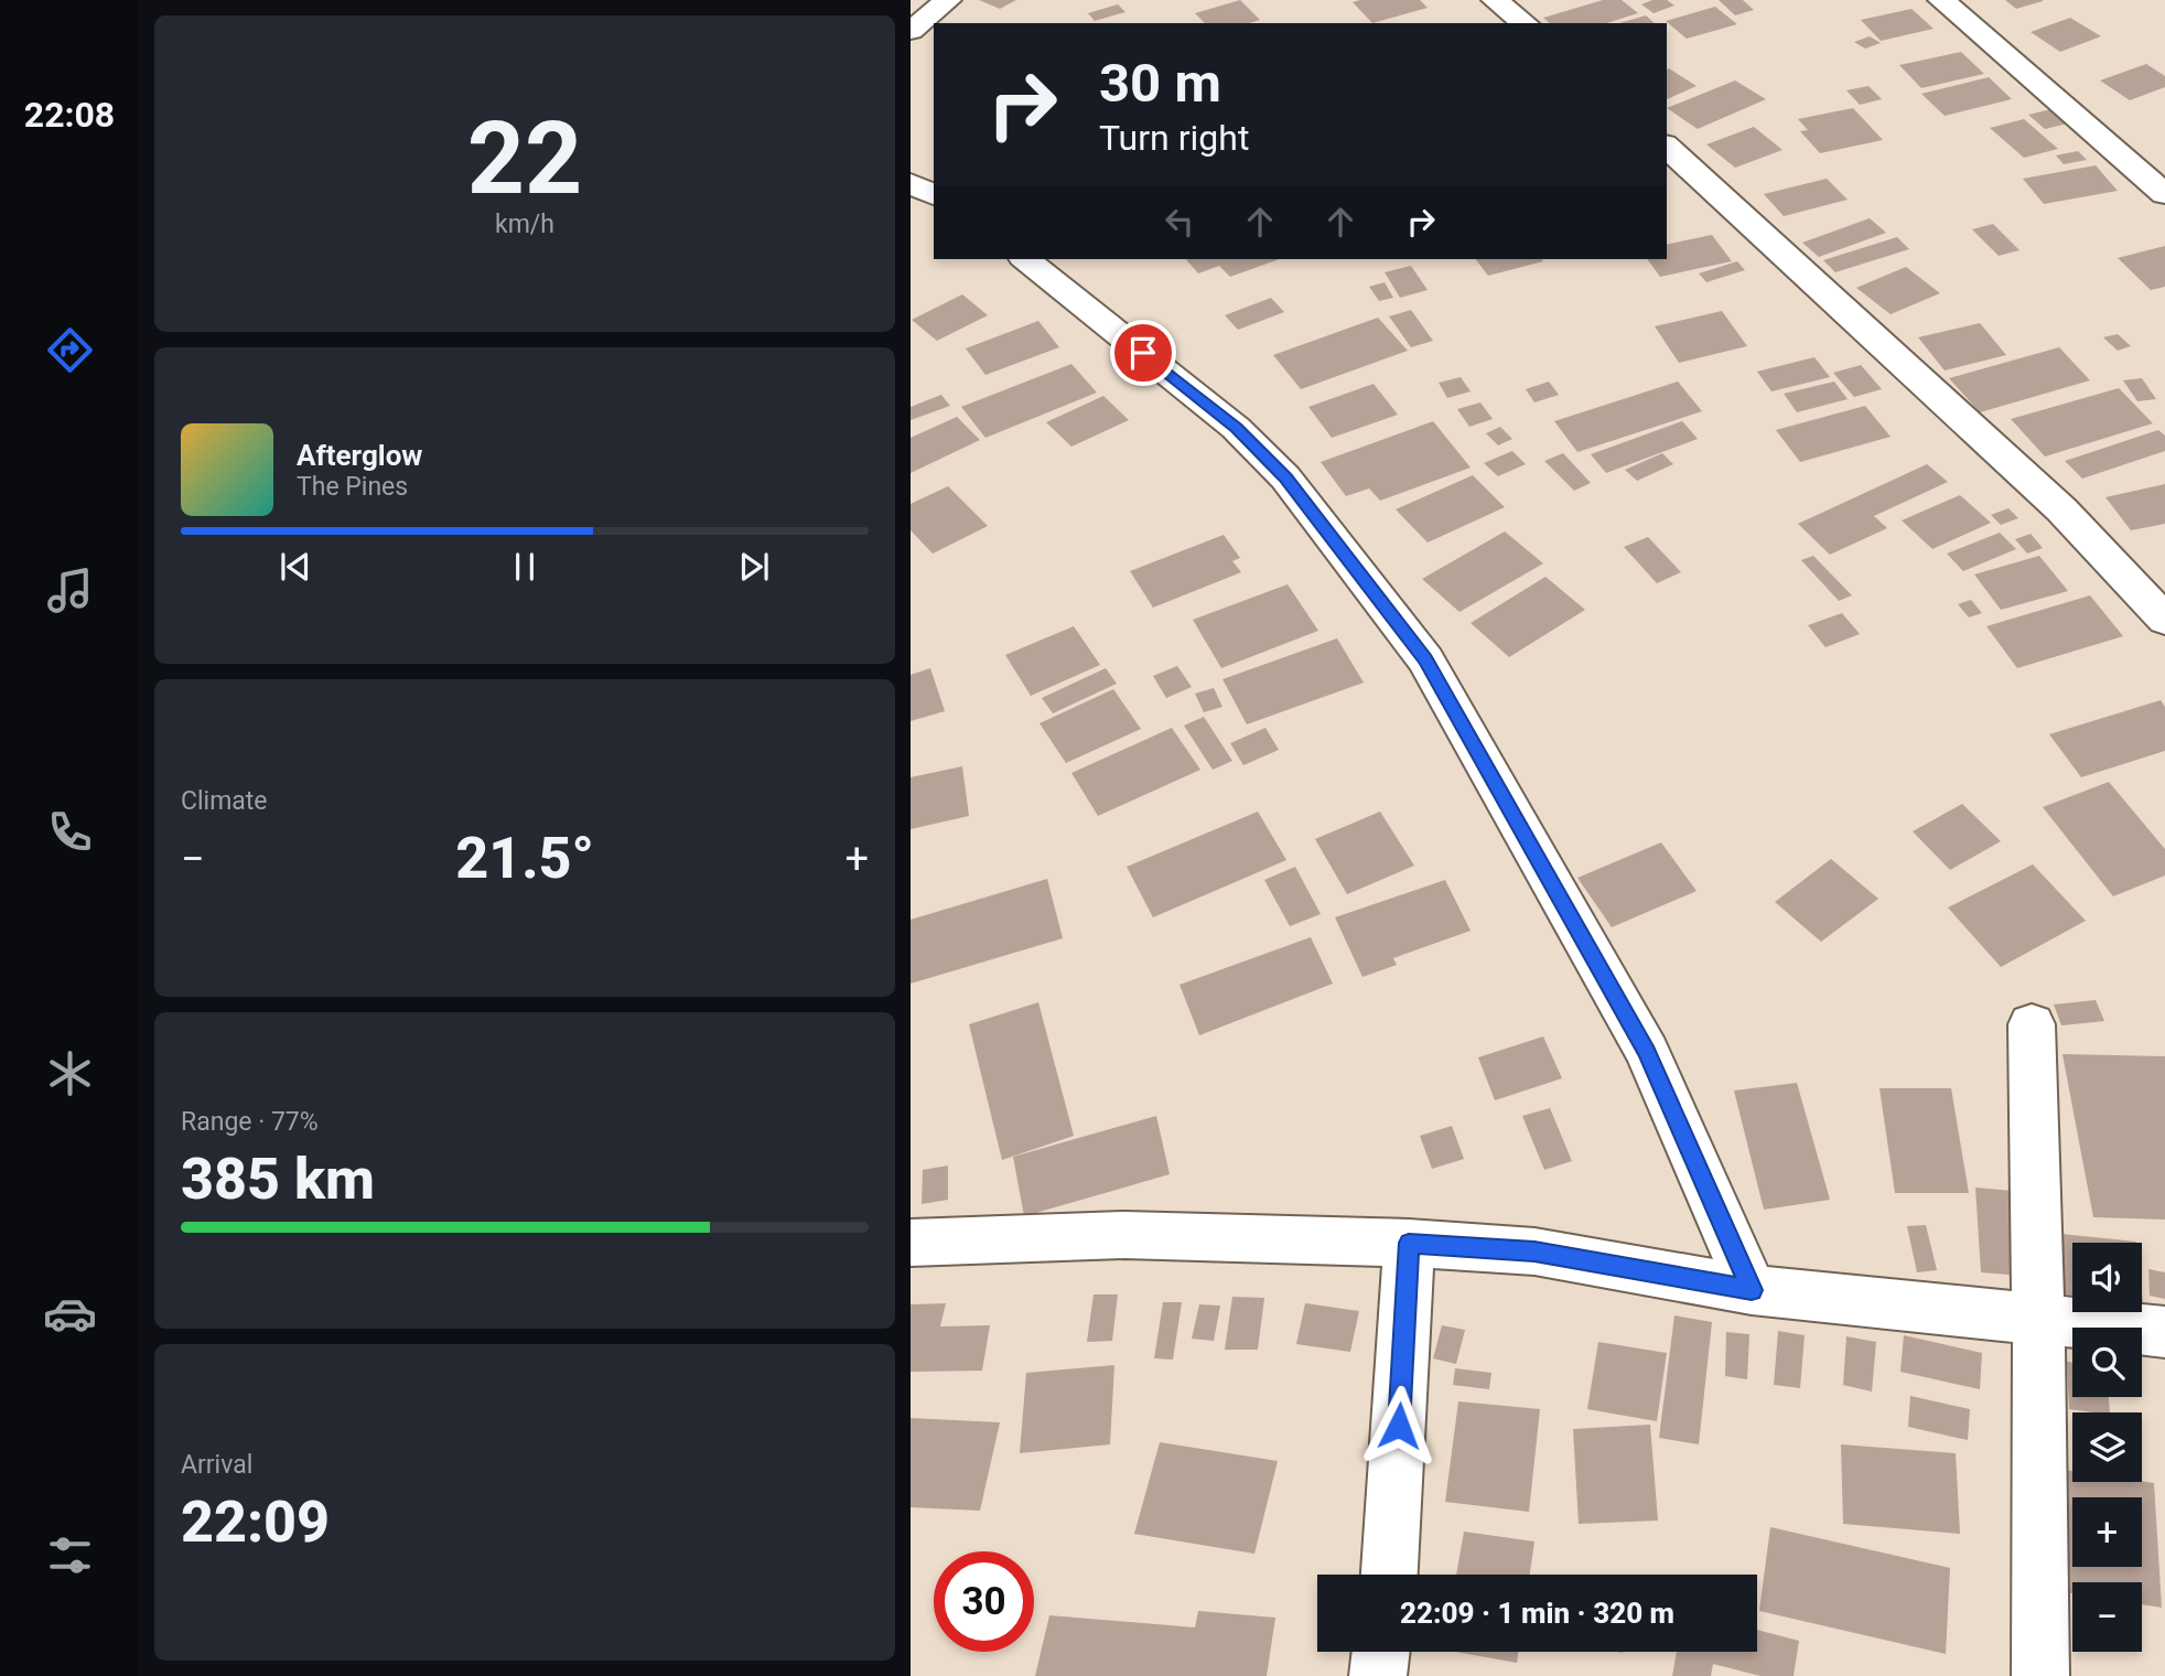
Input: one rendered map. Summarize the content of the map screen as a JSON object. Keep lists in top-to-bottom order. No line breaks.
{"page":{"tabs":"22:08","tile":[["22","km/h"],"Climate",["Range · 77%","385 km"],["Arrival","22:09"]],"turn":["30 m","Turn right"],"song":["Afterglow","The Pines"],"heat":["−","21.5°","+"],"map_buttons":["+","−"],"limit":"30","trip":"22:09 · 1 min · 320 m"}}
